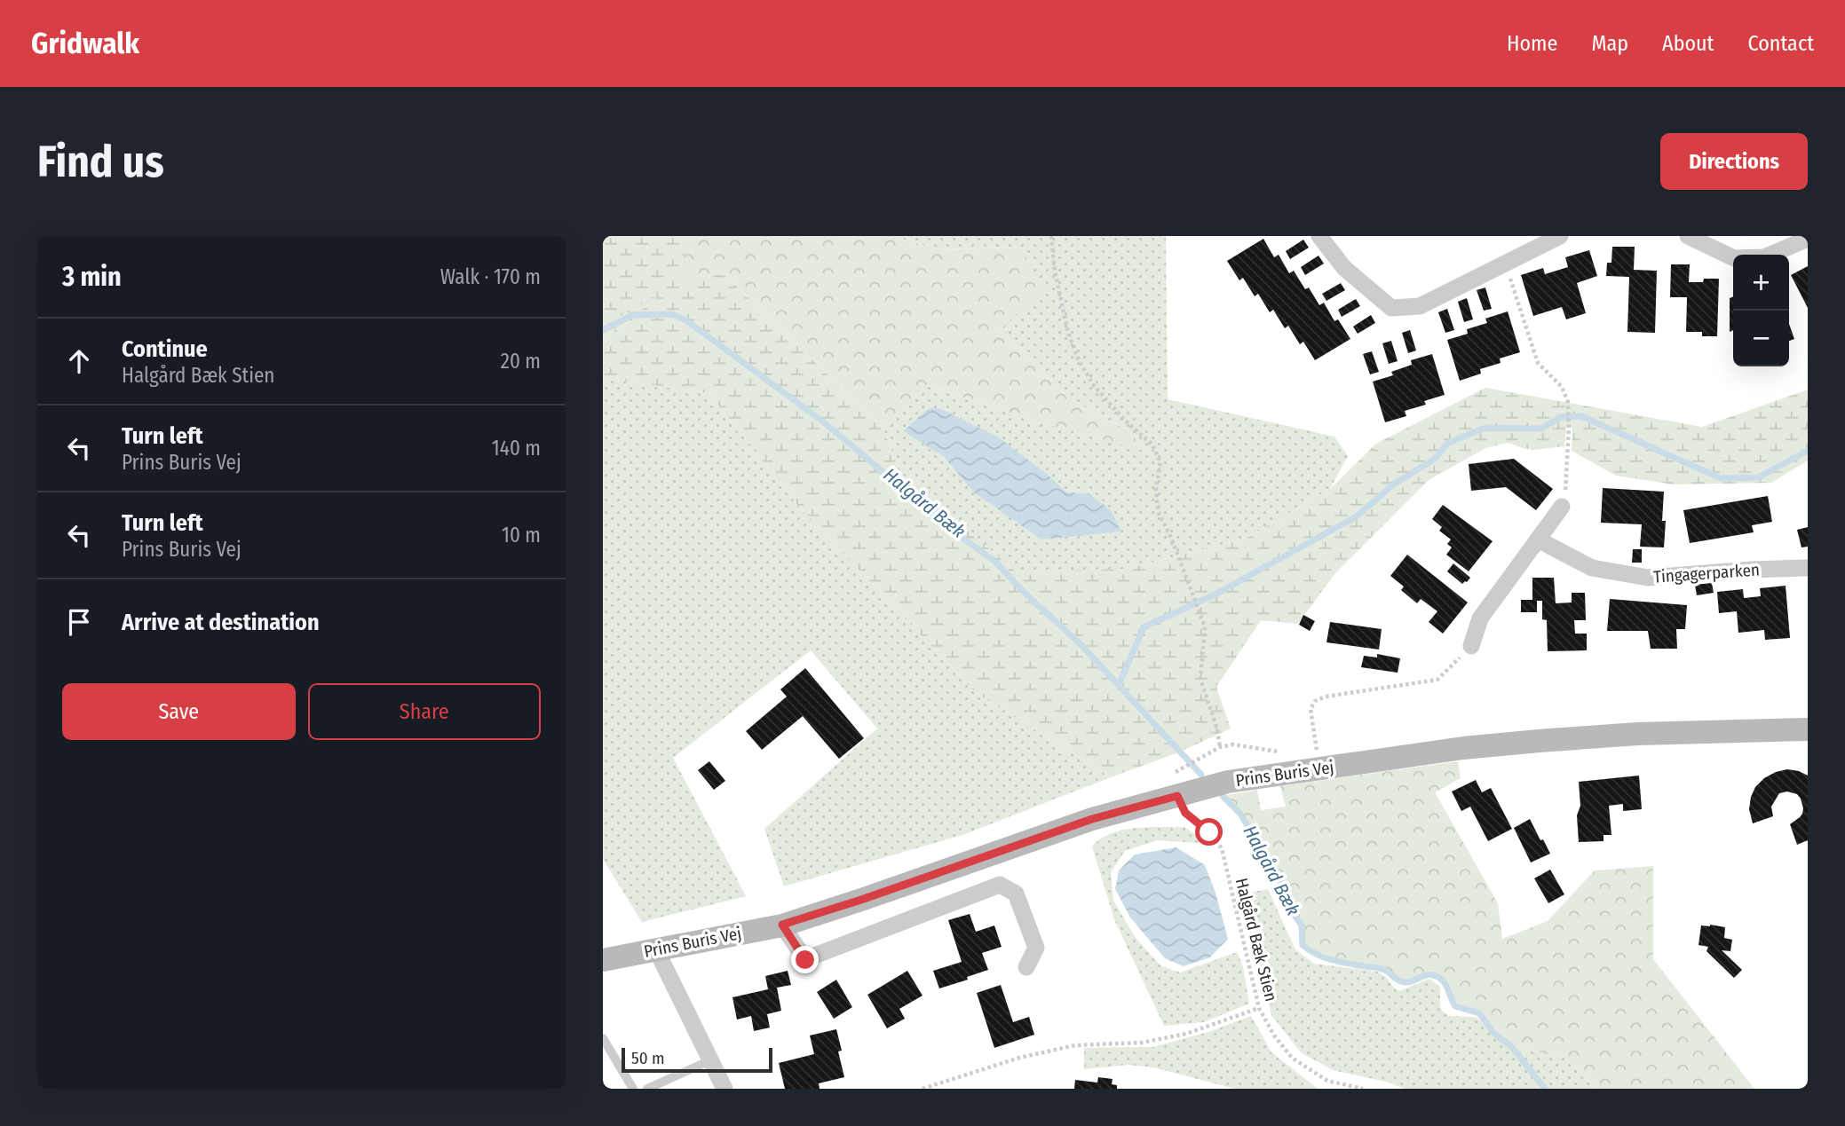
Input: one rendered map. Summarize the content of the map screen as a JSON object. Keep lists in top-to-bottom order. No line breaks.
{"streets":{"street":["Tingagerparken","Prins Buris Vej"],"path":["Halgård Bæk Stien"]},"crossings":[["Prins Buris Vej","Halgård Bæk Stien"]],"water":["Halgård Bæk"],"scale_bar":"50 m","page":{"header":"Gridwalk","nav":["Home","Map","About","Contact"],"buttons":["Directions",["Save","Share"]],"title":"Find us","heading":["3 min","Walk · 170 m"],"map_buttons":["+","−"],"list":[["Continue","Halgård Bæk Stien","20 m"],["Turn left","Prins Buris Vej","140 m"],["Turn left","Prins Buris Vej","10 m"],"Arrive at destination"],"scale":"50 m"}}
